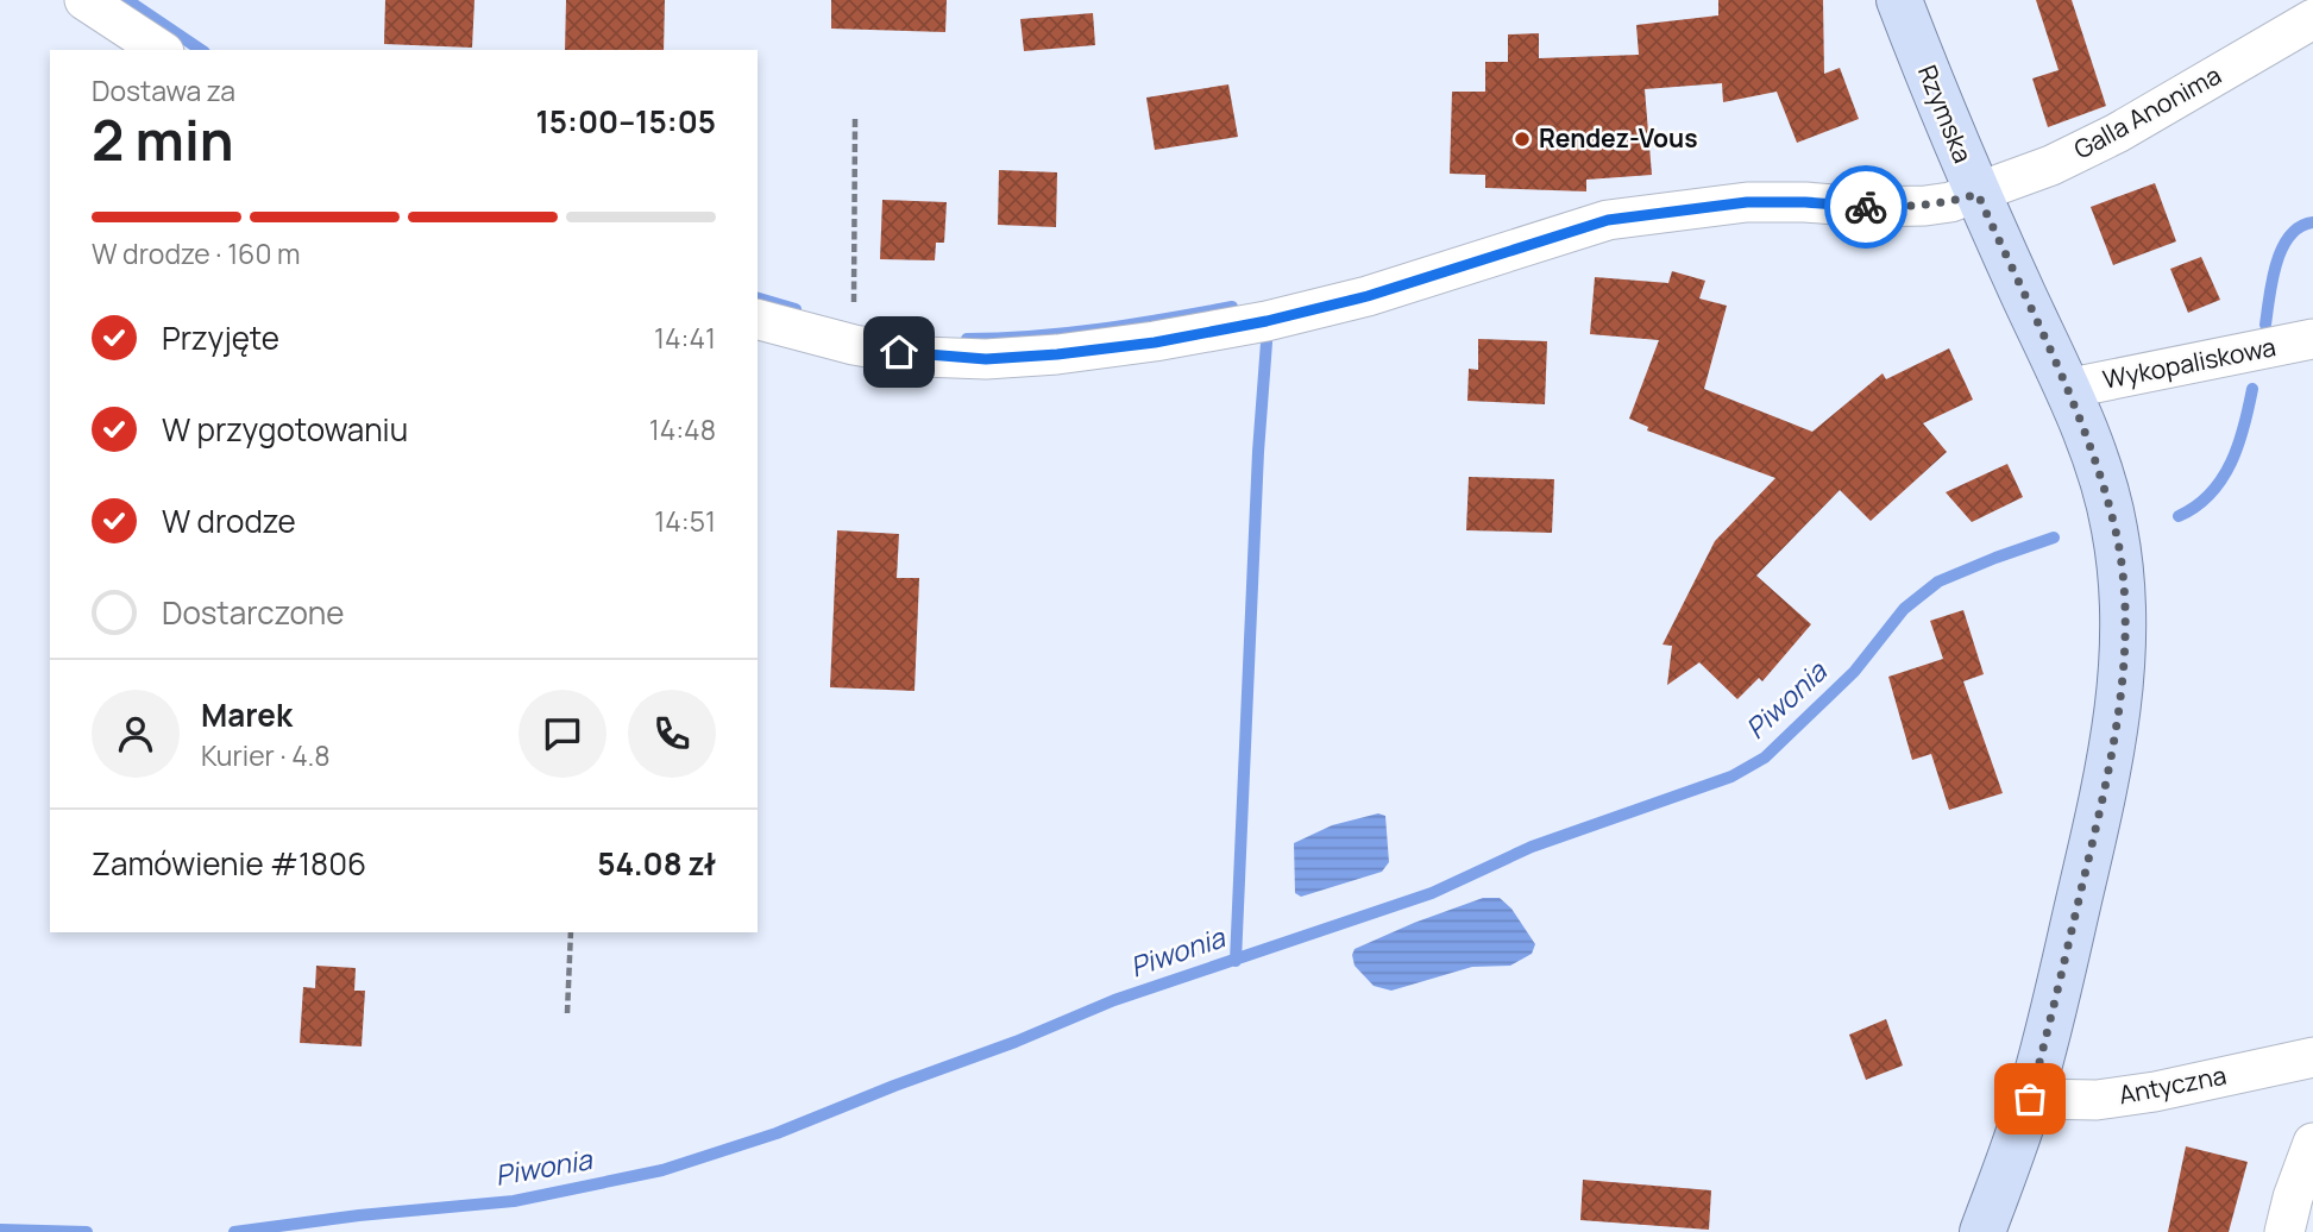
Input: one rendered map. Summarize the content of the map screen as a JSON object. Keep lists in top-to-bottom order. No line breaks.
{"streets":{"main road":["Rzymska"],"street":["Galla Anonima","Wykopaliskowa","Antyczna"]},"crossings":[["Galla Anonima","Rzymska"],["Rzymska","Wykopaliskowa"],["Rzymska","Antyczna"]],"water":["Piwonia"],"places":["Rendez-Vous"],"page":{"heading":["2 min","Dostawa za","15:00–15:05"],"panel":["Marek","Kurier · 4.8","Zamówienie #1806","54.08 zł"],"bar":"W drodze · 160 m","list":[["Przyjęte","14:41"],["W przygotowaniu","14:48"],["W drodze","14:51"],"Dostarczone"]}}
